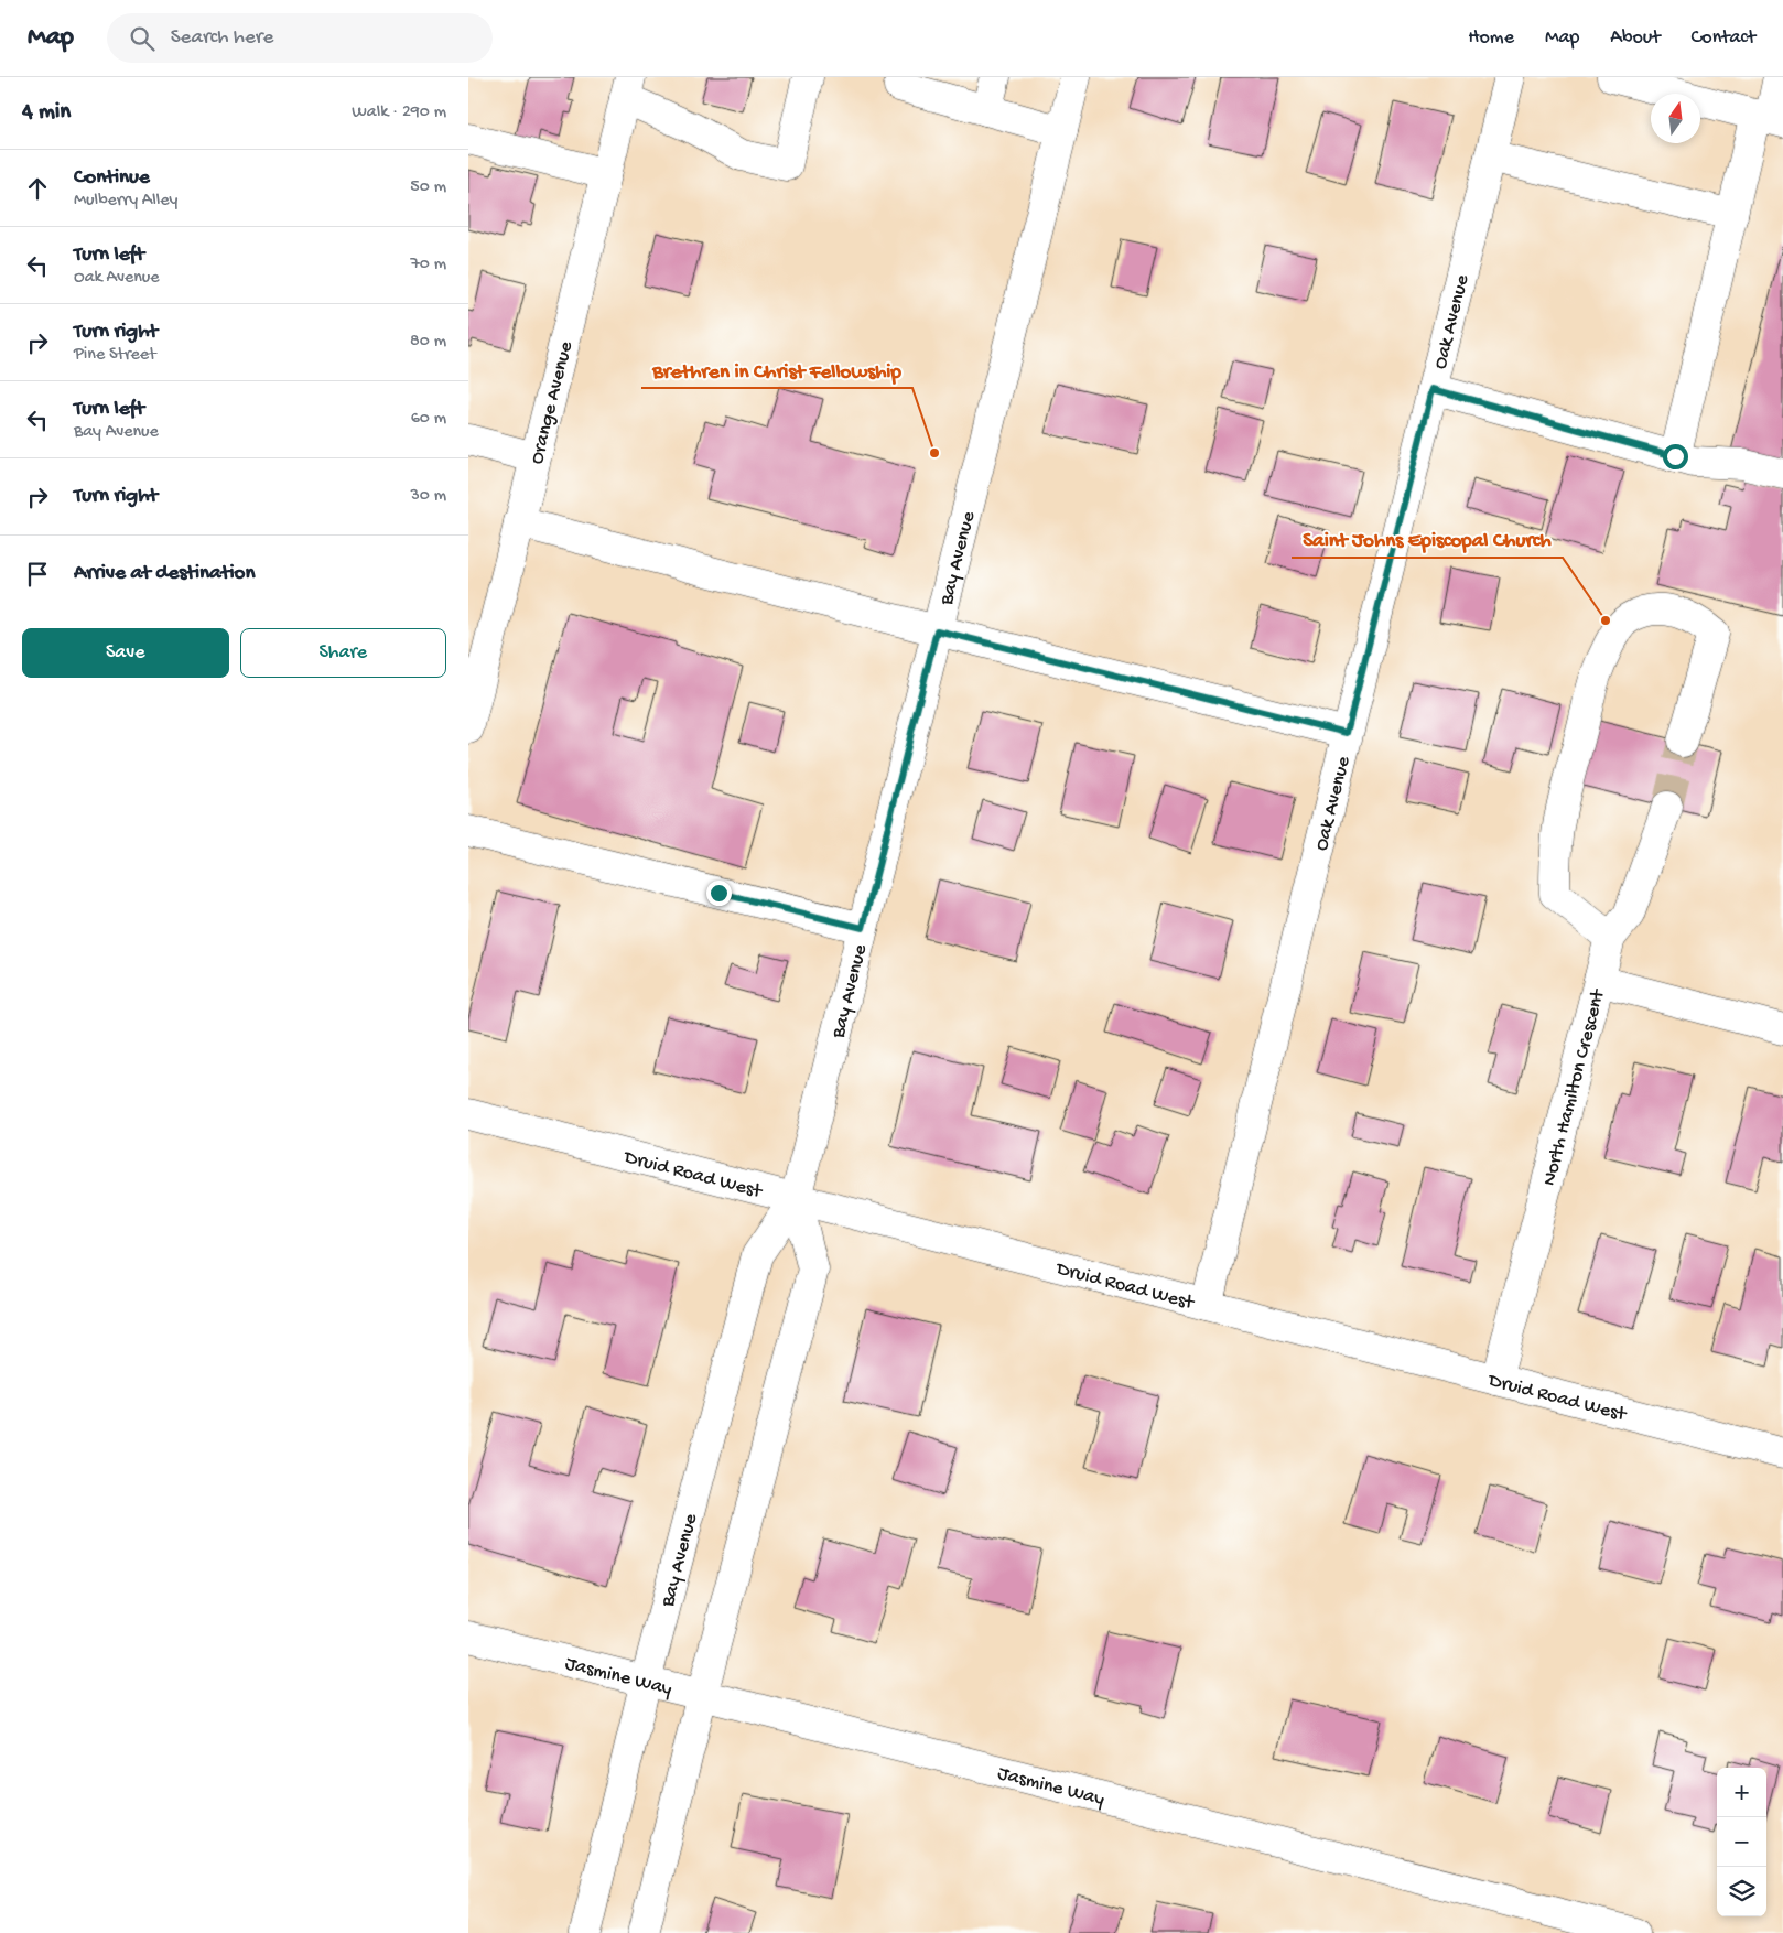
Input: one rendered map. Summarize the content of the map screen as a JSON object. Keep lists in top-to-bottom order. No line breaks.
{"streets":{"street":["Oak Avenue","Orange Avenue","Bay Avenue","North Hamilton Crescent","Druid Road West","Jasmine Way"]},"crossings":[["Oak Avenue","Druid Road West"],["Bay Avenue","Druid Road West"],["Bay Avenue","Jasmine Way"],["North Hamilton Crescent","Druid Road West"]],"places":["Brethren in Christ Fellowship","Saint Johns Episcopal Church"],"north":"top","page":{"header":"Map","search":"Search here","nav":["Home","Map","About","Contact"],"heading":["4 min","Walk · 290 m"],"list":[["Continue","Mulberry Alley","50 m"],["Turn left","Oak Avenue","70 m"],["Turn right","Pine Street","80 m"],["Turn left","Bay Avenue","60 m"],["Turn right","30 m"],"Arrive at destination"],"buttons":["Save","Share"],"map_buttons":["+","−"]}}
